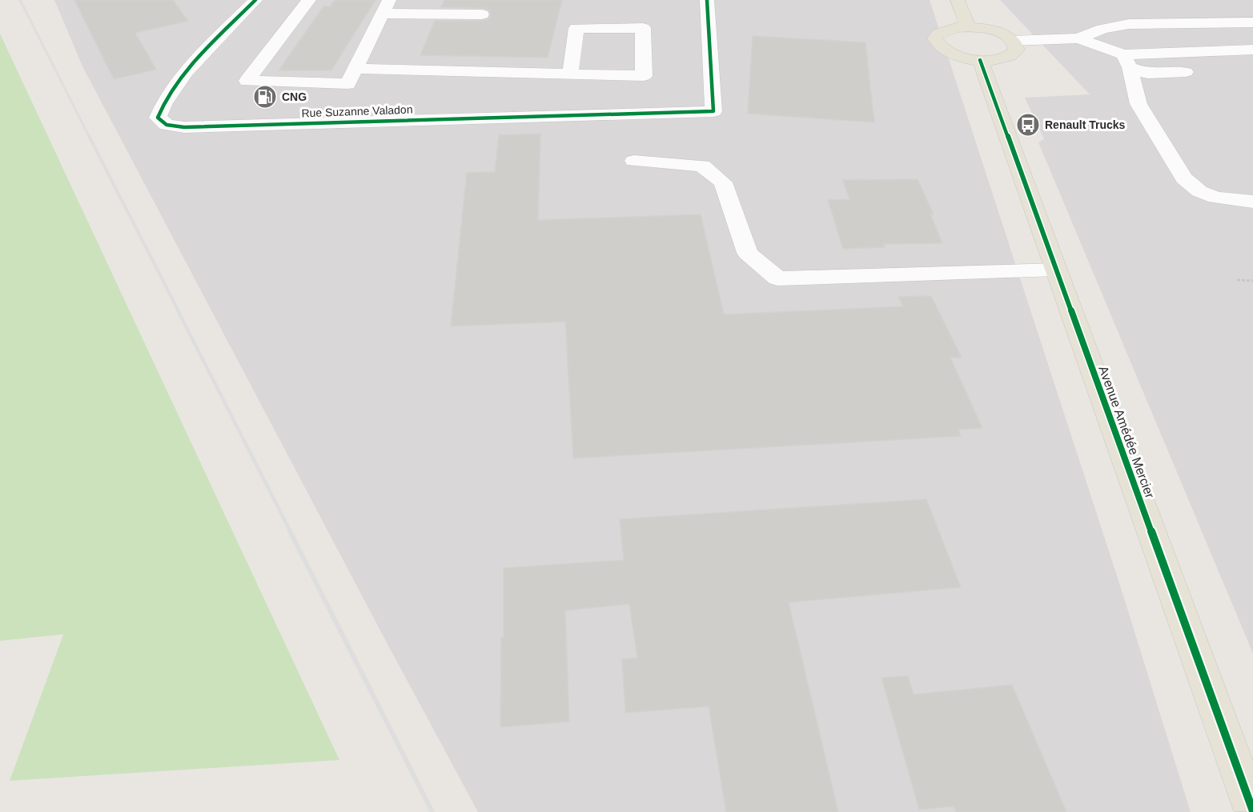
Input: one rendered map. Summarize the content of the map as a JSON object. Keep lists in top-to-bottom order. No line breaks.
{"streets":{"main road":["Avenue Amédée Mercier"],"street":["Rue Suzanne Valadon"]},"places":{"fuel station":["CNG"],"bus stop":["Renault Trucks"]}}
